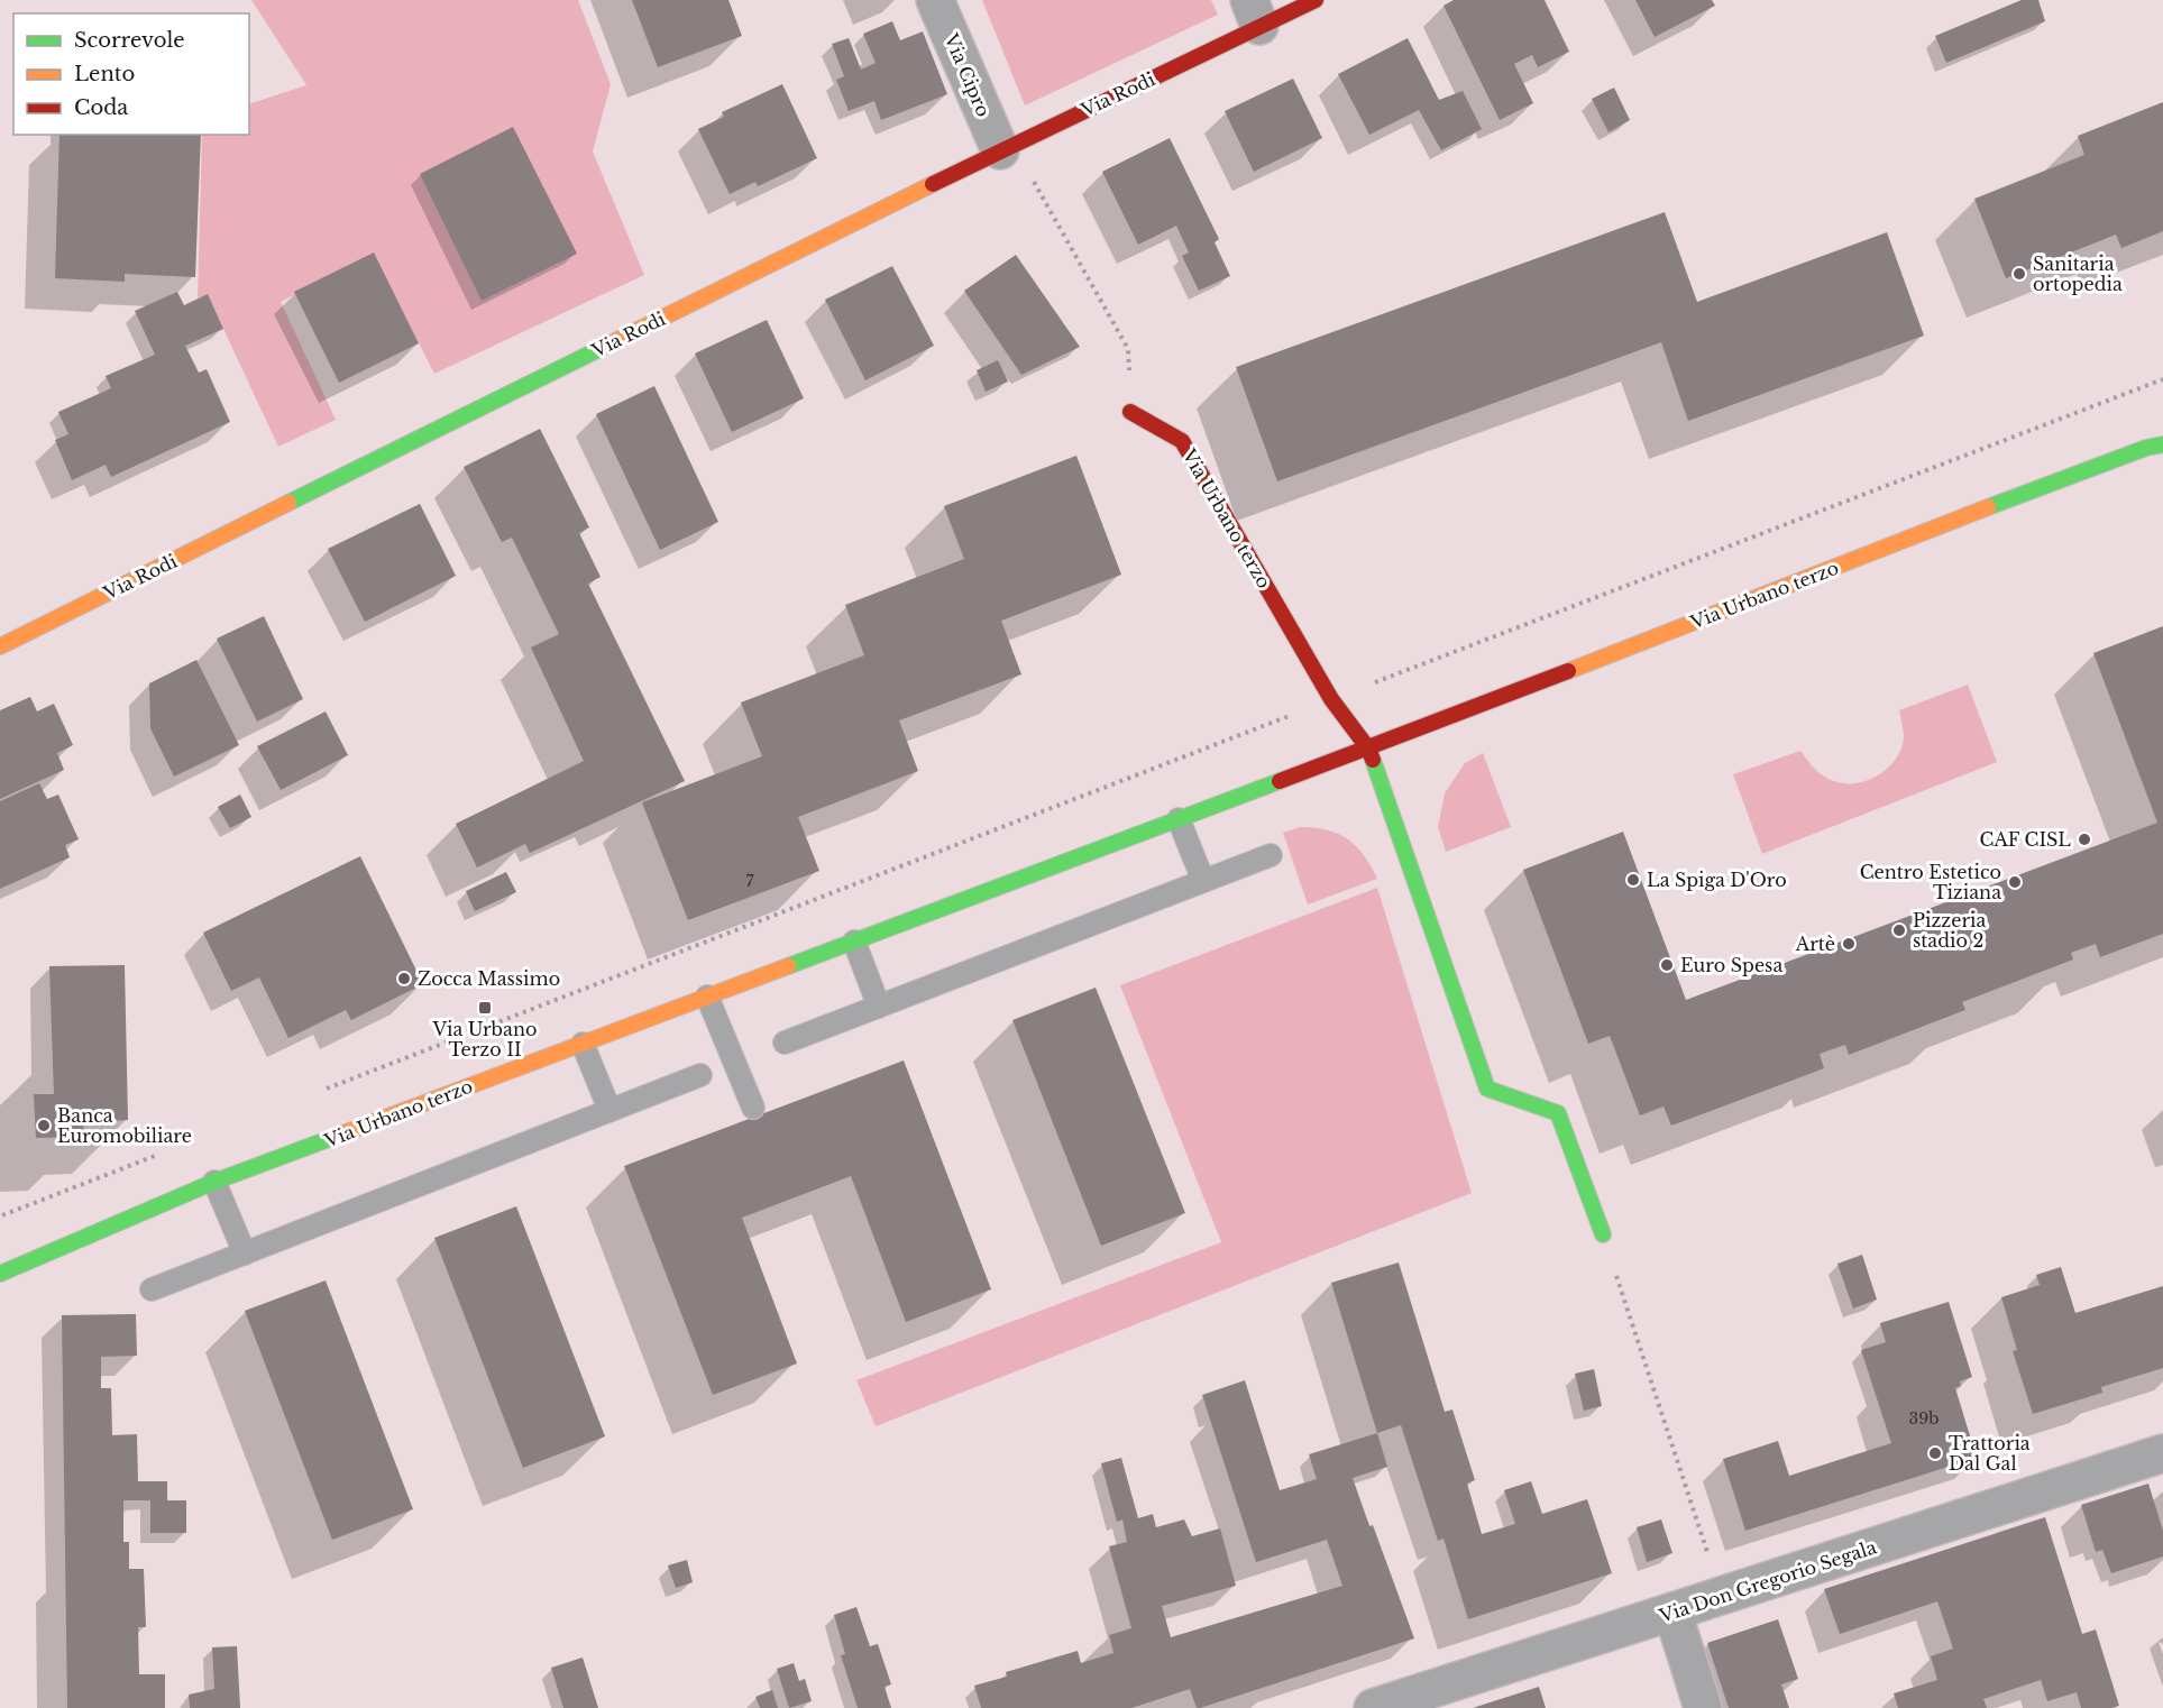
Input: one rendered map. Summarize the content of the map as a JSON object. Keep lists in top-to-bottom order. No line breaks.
{"streets":{"street":["Via Cipro","Via Rodi","Via Urbano terzo","Via Don Gregorio Segala"]},"crossings":[["Via Cipro","Via Rodi"]],"places":{"other":["Sanitaria ortopedia","CAF CISL","La Spiga D'Oro","Centro Estetico Tiziana","Pizzeria stadio 2","Artè","Euro Spesa","Zocca Massimo","Banca Euromobiliare","Trattoria Dal Gal"],"transit":["Via Urbano Terzo II"]},"house_numbers":["7","39b"],"legend":["Scorrevole","Lento","Coda"]}
